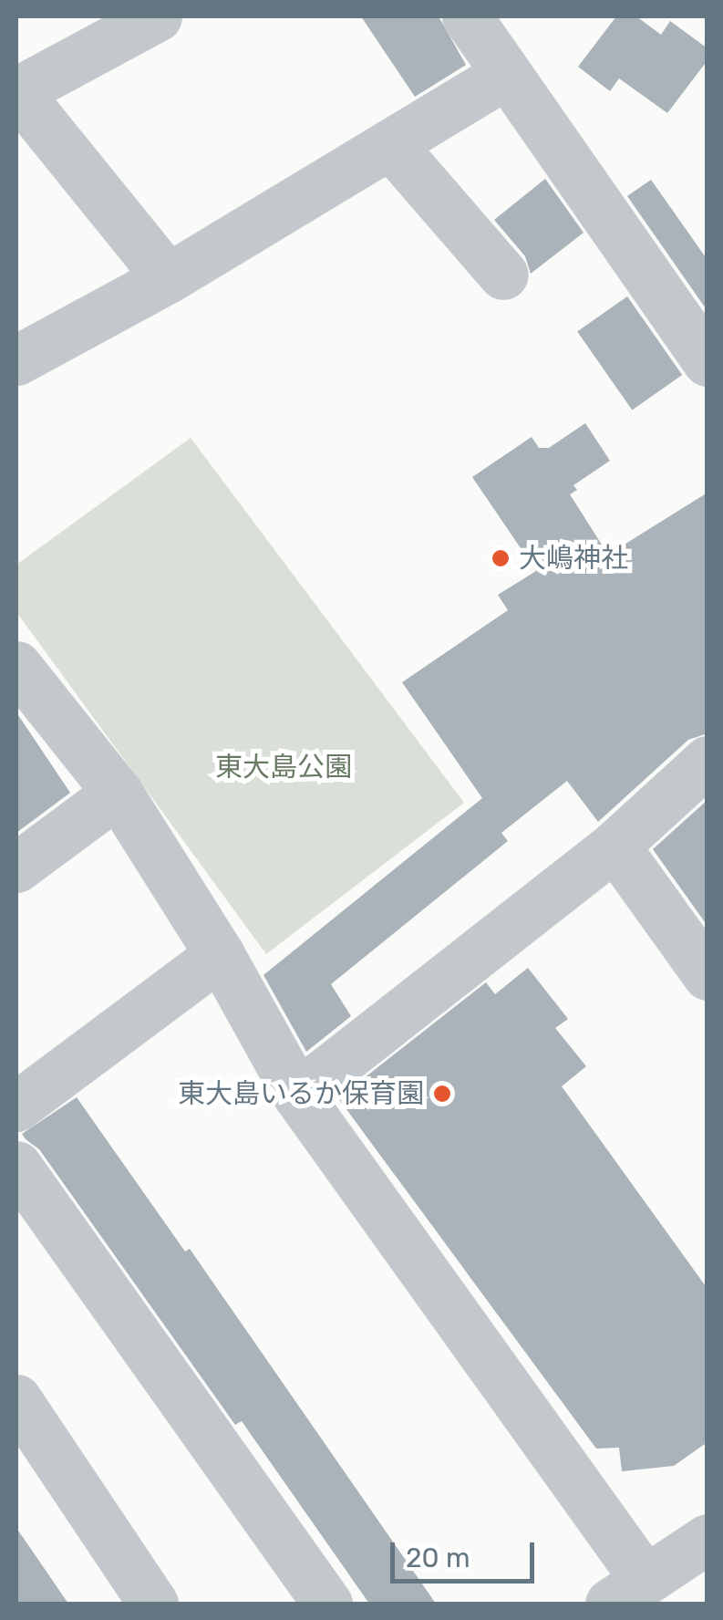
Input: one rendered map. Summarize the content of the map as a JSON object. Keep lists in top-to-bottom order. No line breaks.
{"parks":["東大島公園"],"places":["大嶋神社","東大島いるか保育園"],"scale_bar":"20 m"}
